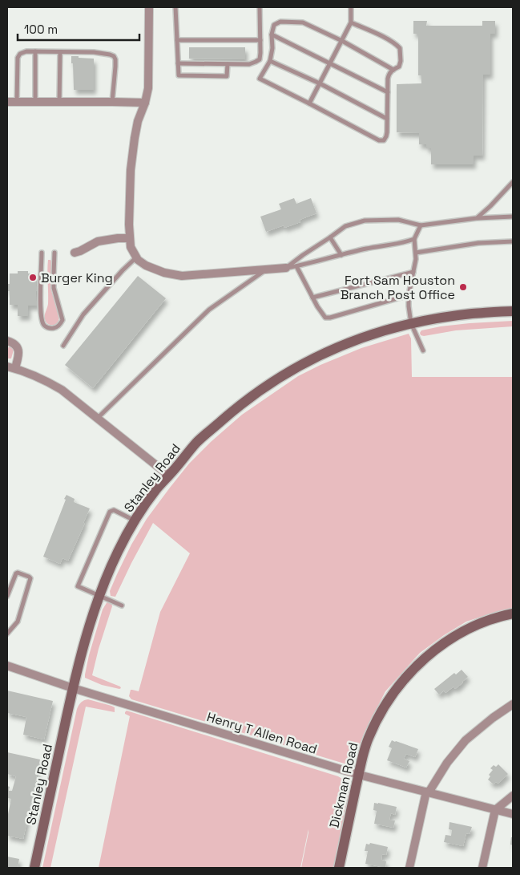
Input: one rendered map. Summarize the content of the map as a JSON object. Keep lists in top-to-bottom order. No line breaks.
{"streets":{"street":["Stanley Road","Henry T Allen Road","Dickman Road"]},"crossings":[["Stanley Road","Henry T Allen Road"],["Henry T Allen Road","Dickman Road"]],"places":["Burger King","Fort Sam Houston Branch Post Office"],"scale_bar":"100 m"}
